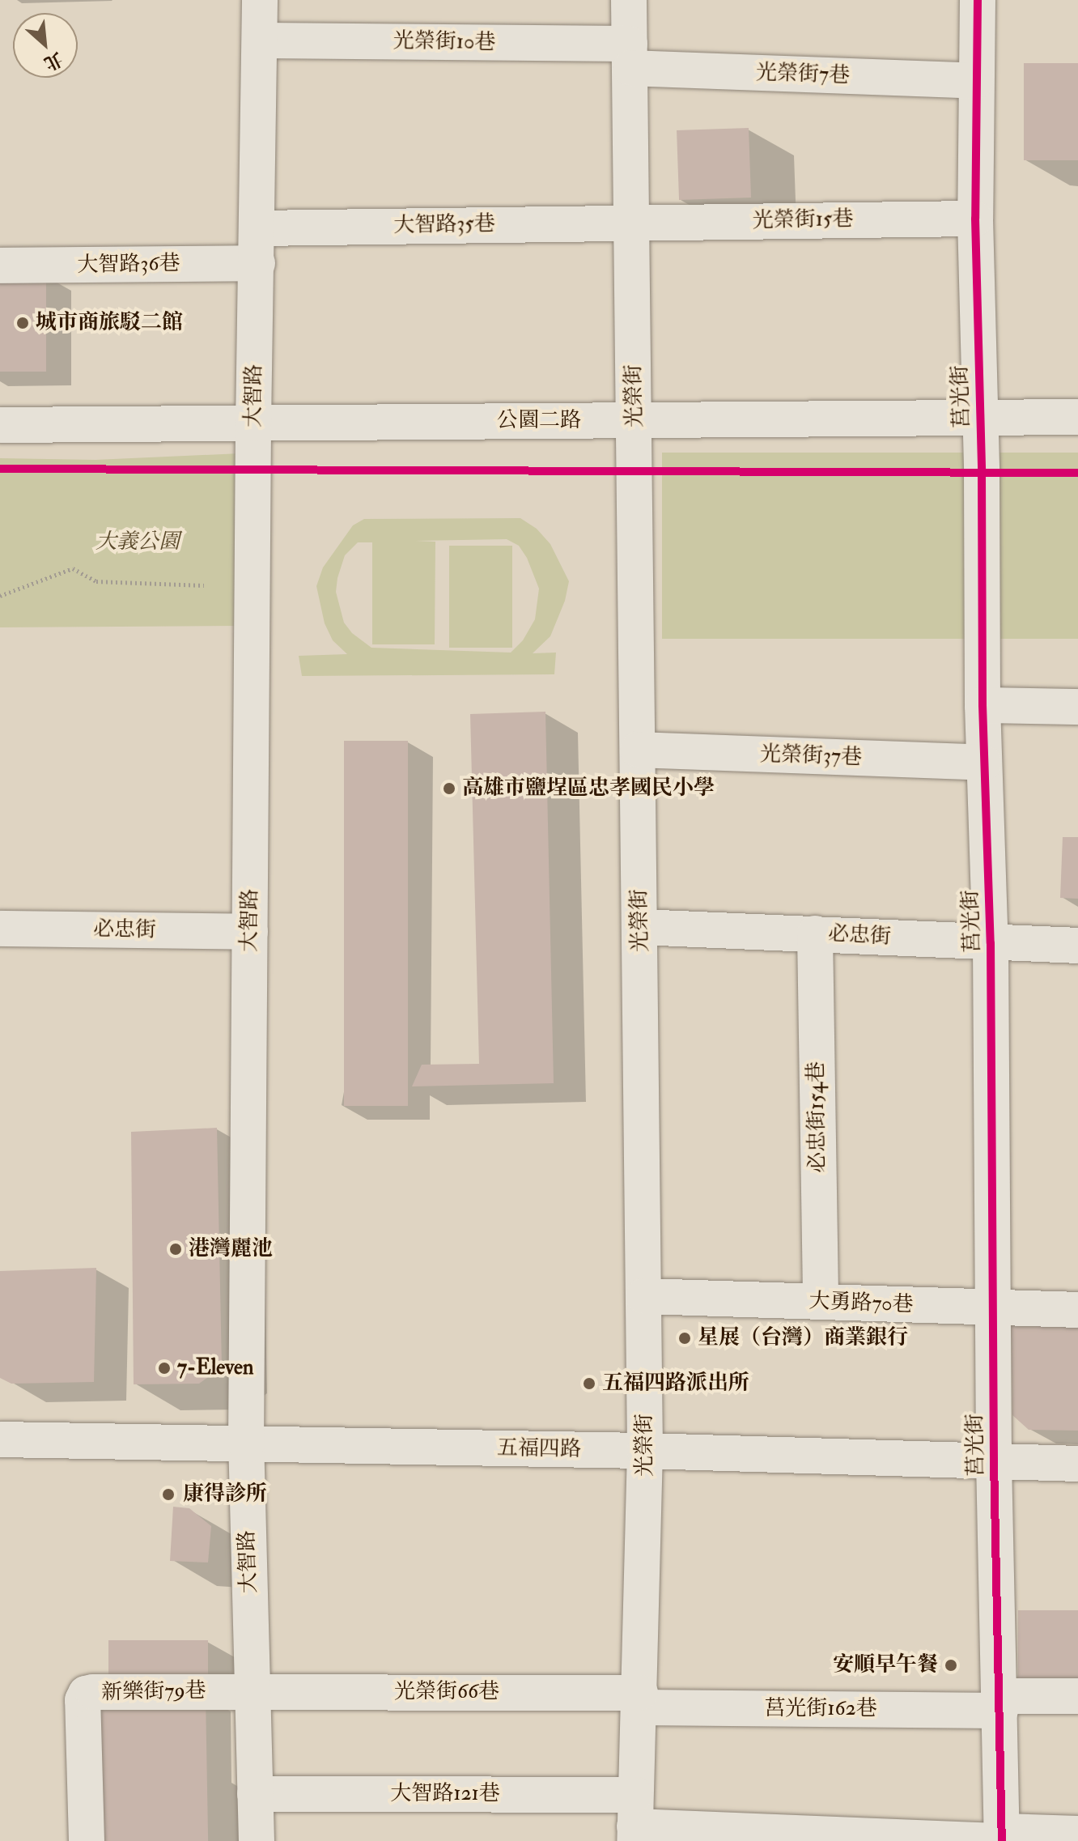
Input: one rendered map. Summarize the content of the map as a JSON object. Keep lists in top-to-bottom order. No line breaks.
{"streets":{"street":["光榮街10巷","光榮街7巷","光榮街15巷","大智路35巷","大智路36巷","大智路","光榮街","莒光街","公園二路","光榮街37巷","必忠街","必忠街154巷","大勇路70巷","五福四路","新樂街79巷","光榮街66巷","莒光街162巷","大智路121巷"]},"crossings":[["光榮街10巷","光榮街7巷"],["光榮街10巷","大智路"],["光榮街10巷","光榮街"],["光榮街7巷","光榮街"],["光榮街7巷","莒光街"],["光榮街15巷","大智路35巷"],["光榮街15巷","光榮街"],["光榮街15巷","莒光街"],["大智路35巷","大智路"],["大智路35巷","光榮街"],["大智路36巷","大智路"],["大智路","公園二路"],["大智路","必忠街"],["大智路","五福四路"],["大智路","新樂街79巷"],["大智路","光榮街66巷"],["大智路","大智路121巷"],["光榮街","公園二路"],["光榮街","光榮街37巷"],["光榮街","必忠街"],["光榮街","大勇路70巷"],["光榮街","五福四路"],["光榮街","光榮街66巷"],["光榮街","莒光街162巷"],["光榮街","大智路121巷"],["莒光街","公園二路"],["莒光街","光榮街37巷"],["莒光街","必忠街"],["莒光街","大勇路70巷"],["莒光街","五福四路"],["莒光街","莒光街162巷"],["莒光街","大智路121巷"],["必忠街","必忠街154巷"],["必忠街154巷","大勇路70巷"],["新樂街79巷","光榮街66巷"],["光榮街66巷","莒光街162巷"]],"parks":["大義公園"],"places":["城市商旅駁二館","高雄市鹽埕區忠孝國民小學","港灣麗池","星展（台灣）商業銀行","7-Eleven","五福四路派出所","康得診所","安順早午餐"],"north":"bottom right"}
